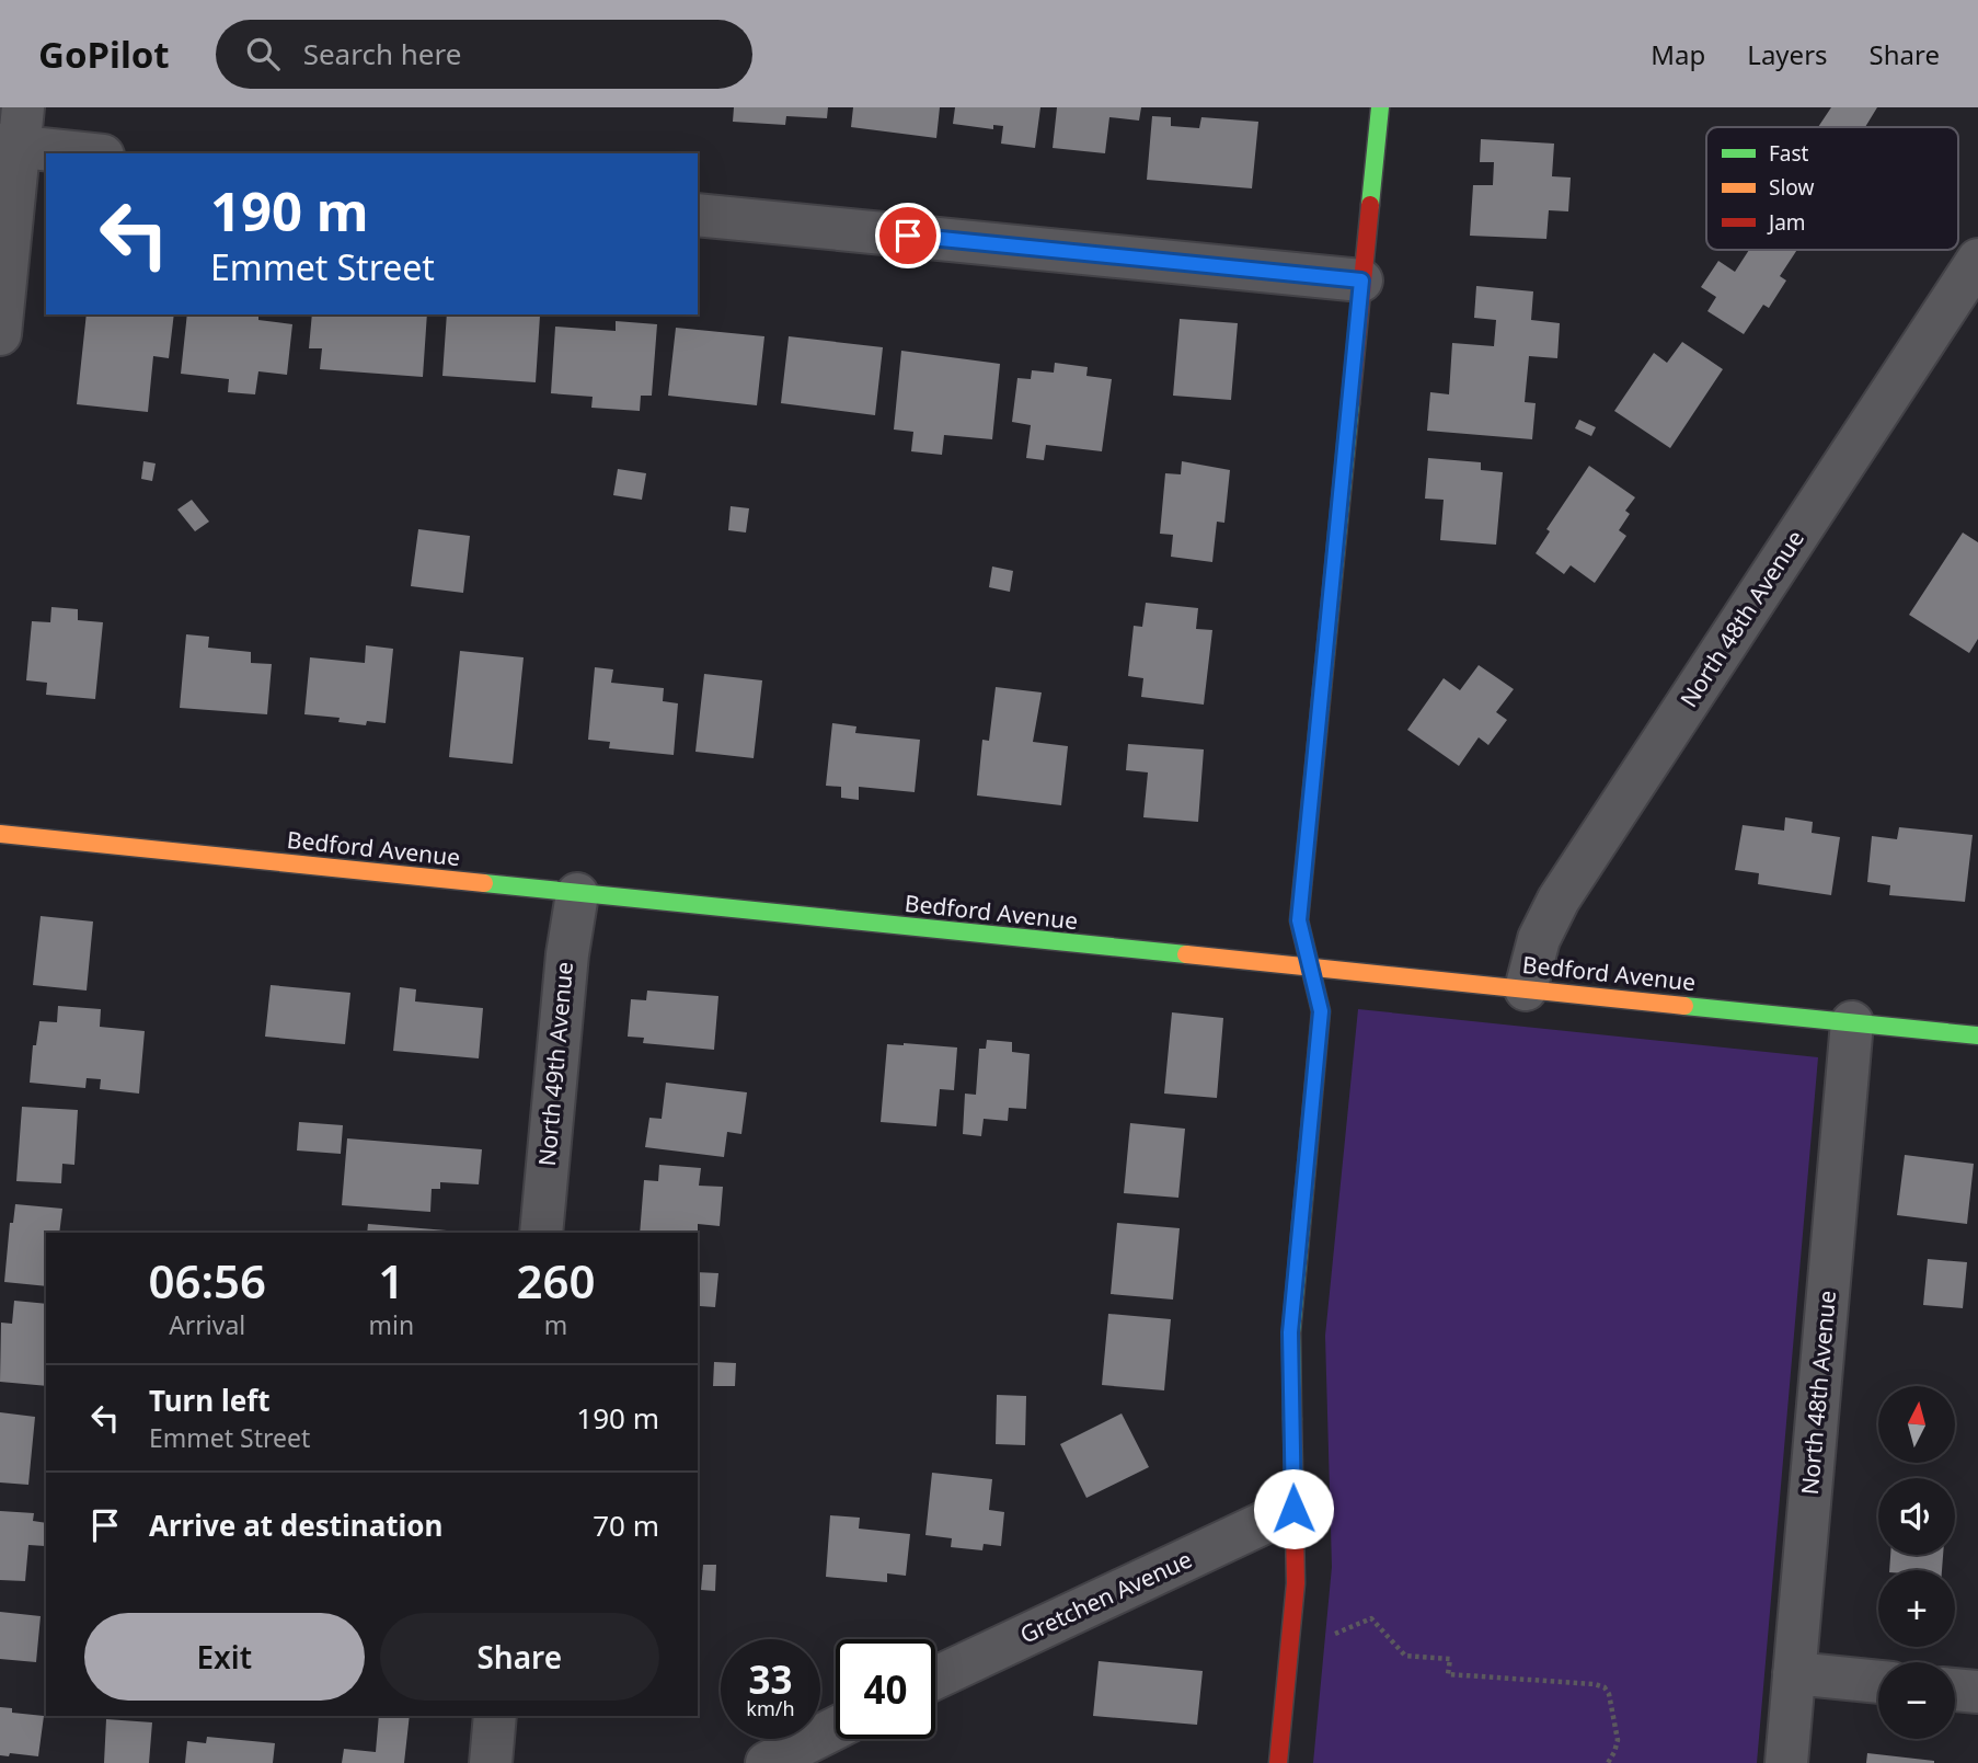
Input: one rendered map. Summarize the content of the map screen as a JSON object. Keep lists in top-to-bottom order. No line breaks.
{"streets":{"street":["North 48th Avenue","Bedford Avenue","North 49th Avenue","Gretchen Avenue"]},"crossings":[["North 48th Avenue","Bedford Avenue"],["Bedford Avenue","North 49th Avenue"]],"legend":["Fast","Slow","Jam"],"north":"top","page":{"header":"GoPilot","search":"Search here","nav":["Map","Layers","Share"],"turn":["190 m","Emmet Street"],"eta":["06:56","Arrival","1","min","260","m"],"list":[{"name":"Turn left","note":"Emmet Street","value":"190 m"},{"name":"Arrive at destination","value":"70 m"}],"map_buttons":["+","−"],"buttons":["Exit","Share"],"speed":"33 km/h","limit":"40"}}
